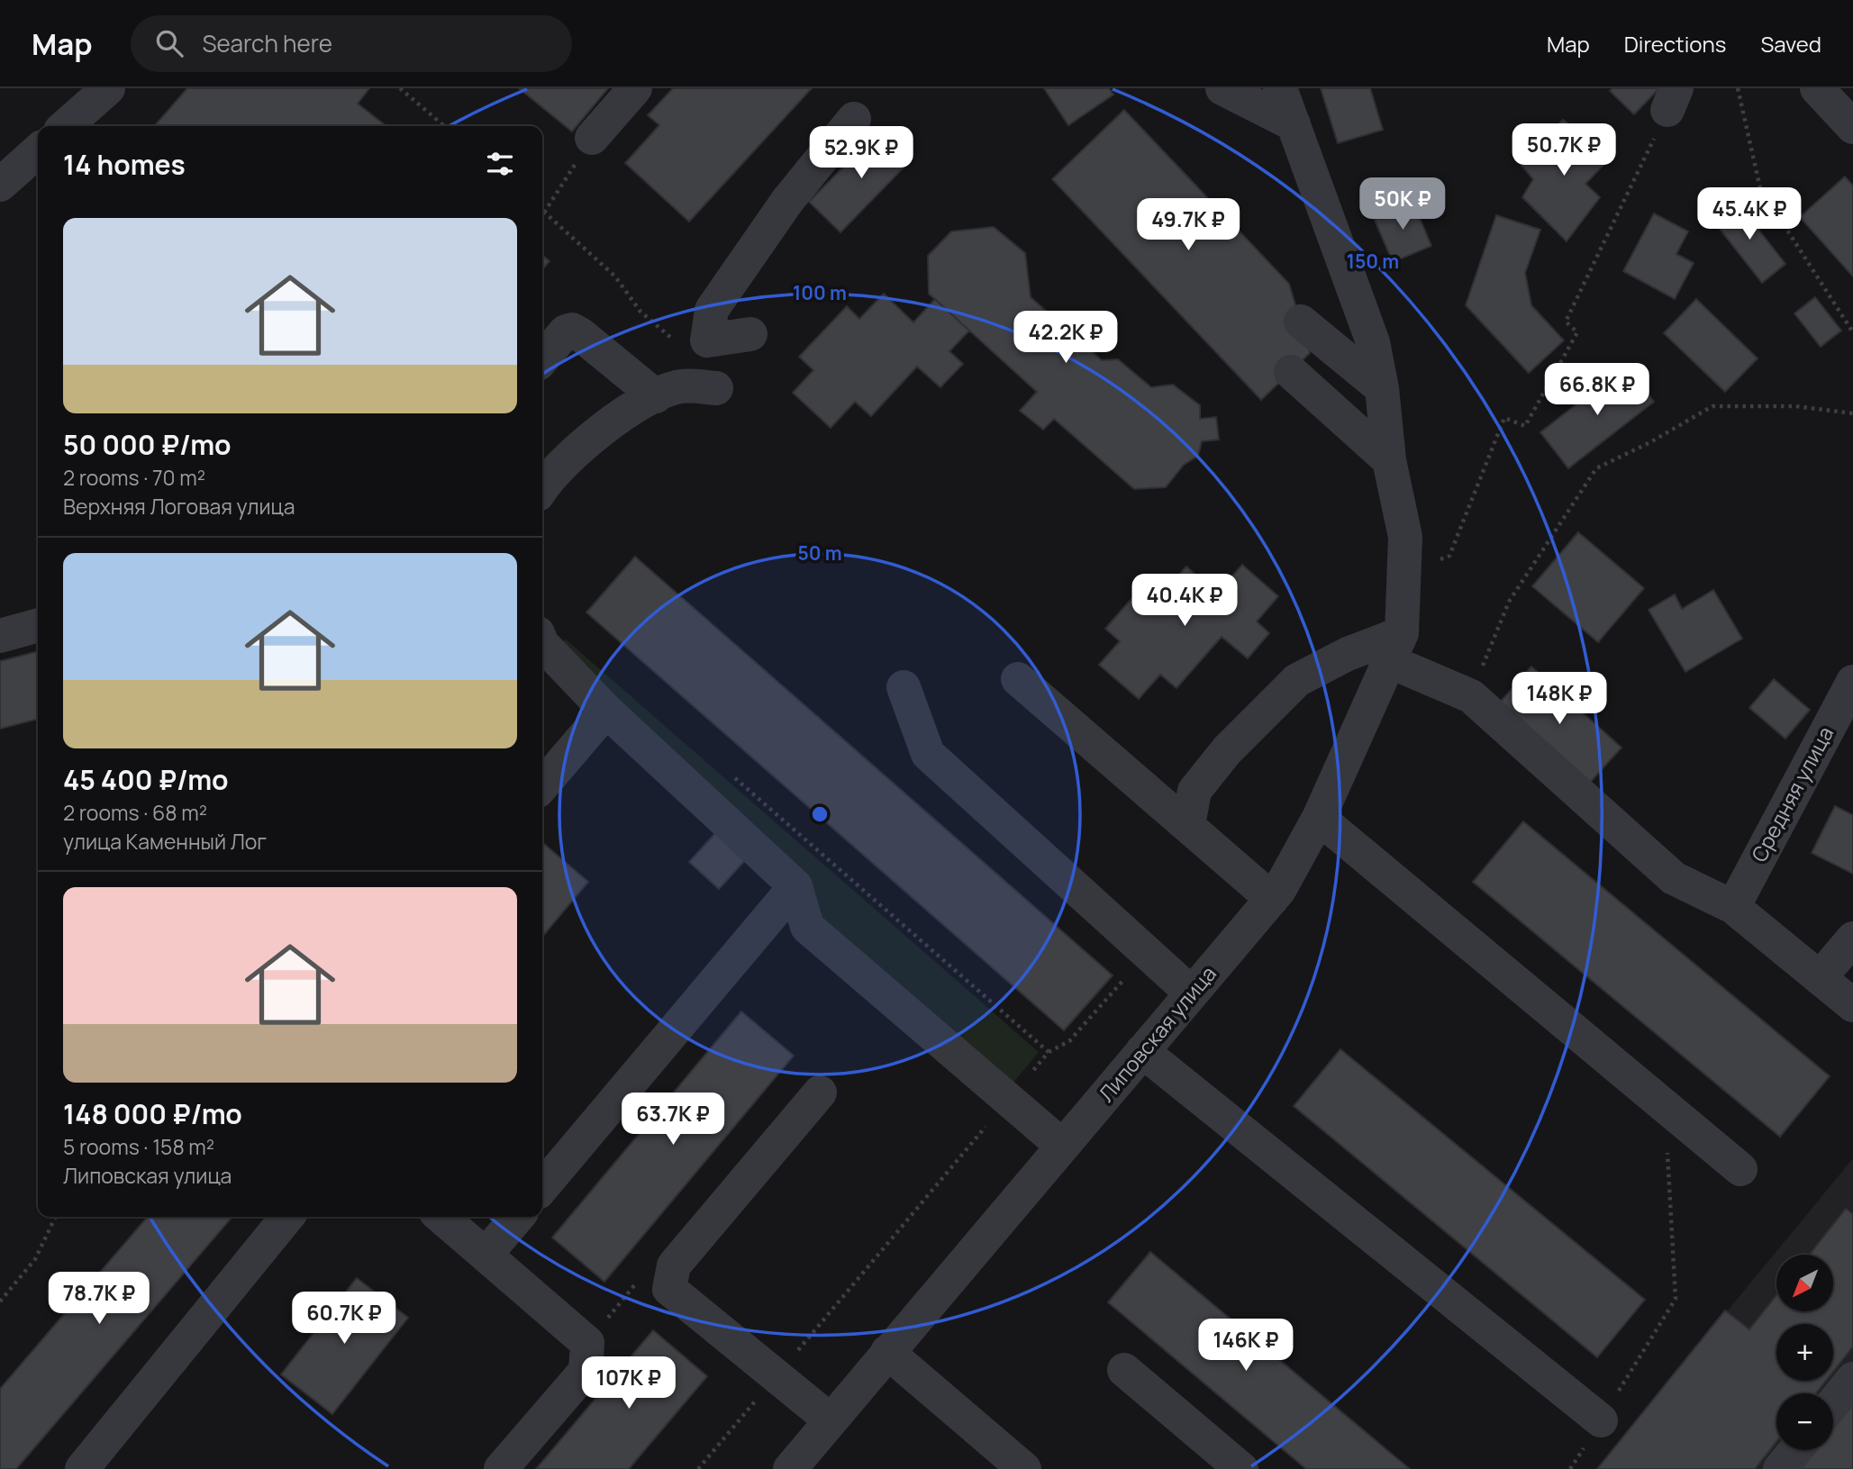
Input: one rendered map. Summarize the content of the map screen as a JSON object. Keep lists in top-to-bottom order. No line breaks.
{"streets":{"street":["Средняя улица","Липовская улица"]},"north":"bottom left","page":{"header":"Map","search":"Search here","nav":["Map","Directions","Saved"],"price":["50.7K ₽","52.9K ₽","50K ₽","45.4K ₽","49.7K ₽","42.2K ₽","66.8K ₽","40.4K ₽","148K ₽","63.7K ₽","78.7K ₽","60.7K ₽","146K ₽","107K ₽"],"heading":"14 homes","list":[{"name":"50 000 ₽/mo","note":"2 rooms · 70 m² · Верхняя Логовая улица"},{"name":"45 400 ₽/mo","note":"2 rooms · 68 m² · улица Каменный Лог"},{"name":"148 000 ₽/mo","note":"5 rooms · 158 m² · Липовская улица"}],"map_buttons":["+","−"]},"rings":["150 m","100 m","50 m"]}
